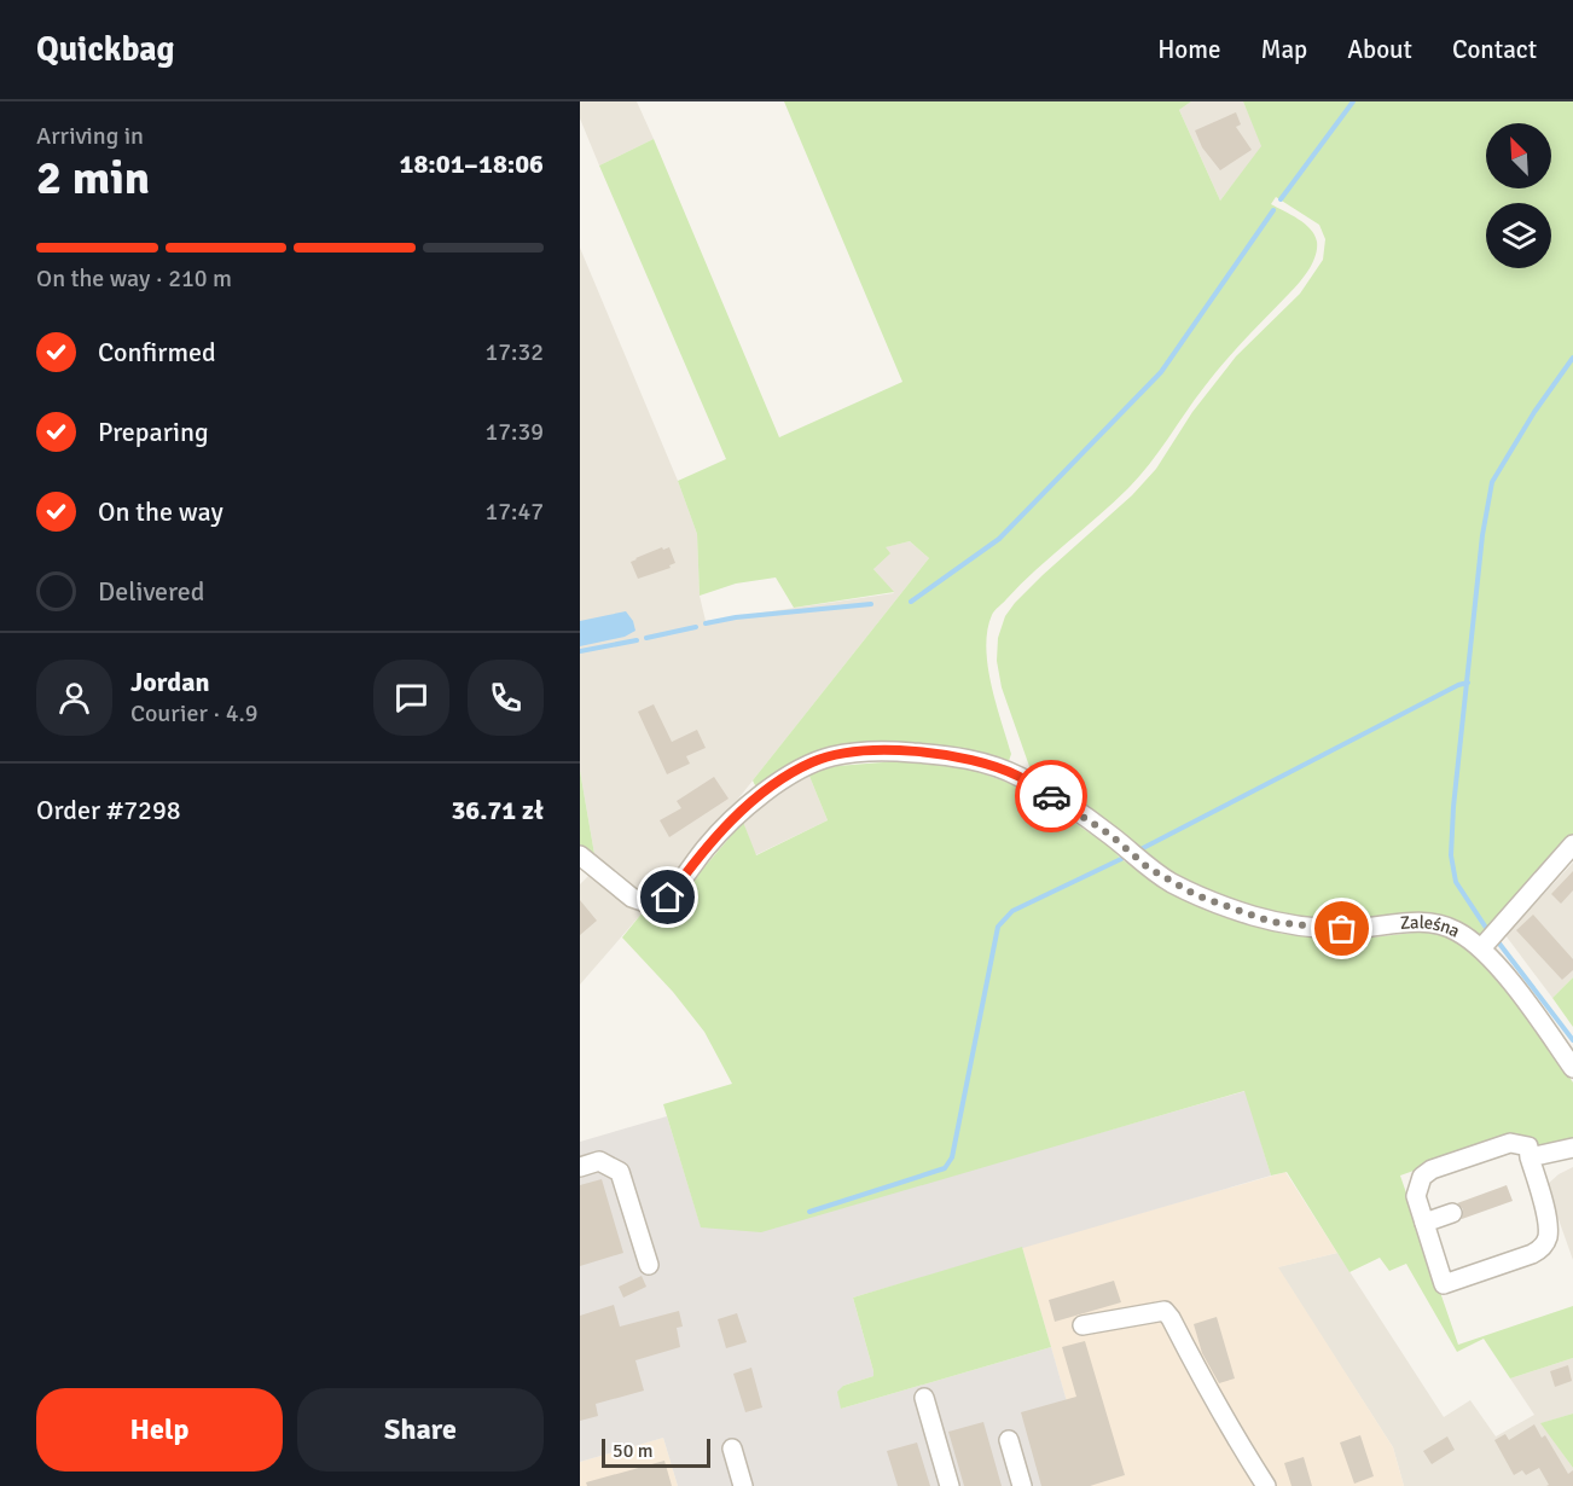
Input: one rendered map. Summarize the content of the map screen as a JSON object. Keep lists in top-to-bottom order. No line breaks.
{"streets":{"street":["Zaleśna"]},"scale_bar":"50 m","north":"top left","page":{"header":"Quickbag","nav":["Home","Map","About","Contact"],"heading":["2 min","Arriving in","18:01–18:06"],"panel":["Jordan","Courier · 4.9","Order #7298","36.71 zł"],"bar":"On the way · 210 m","list":[["Confirmed","17:32"],["Preparing","17:39"],["On the way","17:47"],"Delivered"],"buttons":["Help","Share"],"scale":"50 m"}}
